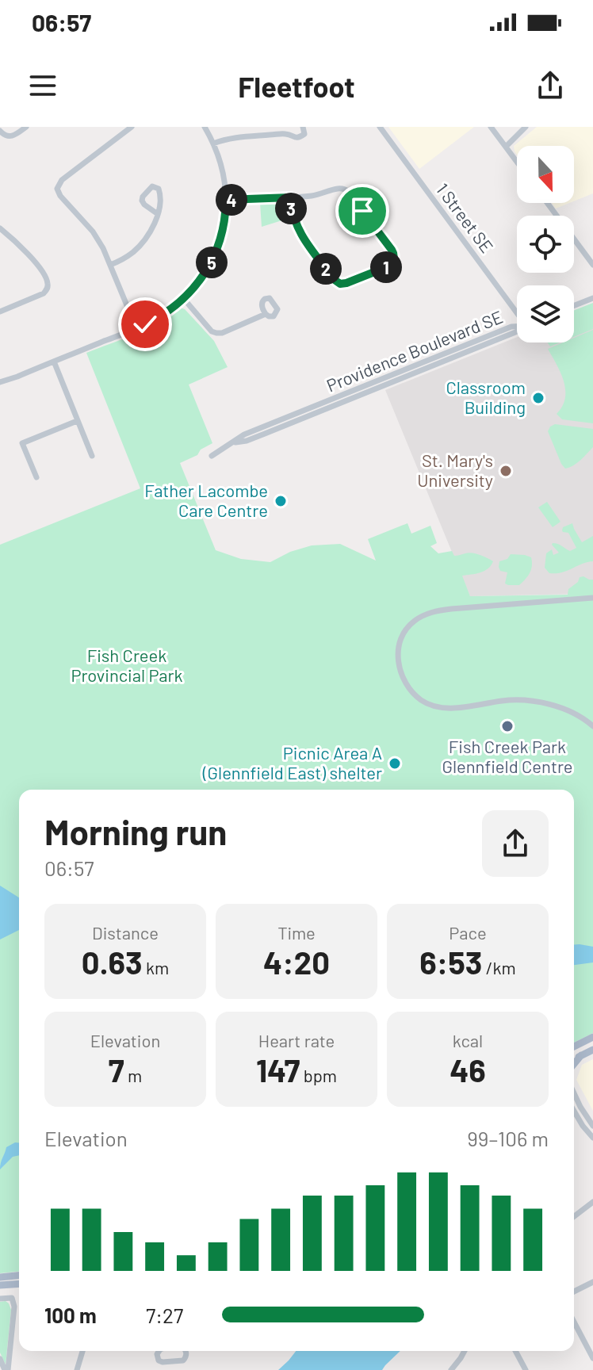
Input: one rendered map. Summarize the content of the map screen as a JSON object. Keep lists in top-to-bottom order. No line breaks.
{"streets":{"street":["1 Street SE","Providence Boulevard SE"]},"parks":["Fish Creek Provincial Park"],"places":["Classroom Building","St. Mary's University","Father Lacombe Care Centre","Fish Creek Park Glennfield Centre","Picnic Area A (Glennfield East) shelter"],"north":"bottom","page":{"status":"06:57","header":"Fleetfoot","pins":["4","3","5","1","2"],"heading":["Morning run","06:57"],"stats":[["Distance","0.63 km"],["Time","4:20"],["Pace","6:53 /km"],["Elevation","7 m"],["Heart rate","147 bpm"],["kcal","46"]],"chart":["Elevation","99–106 m"],"list":[{"name":"100 m","note":"7:27"}]}}
